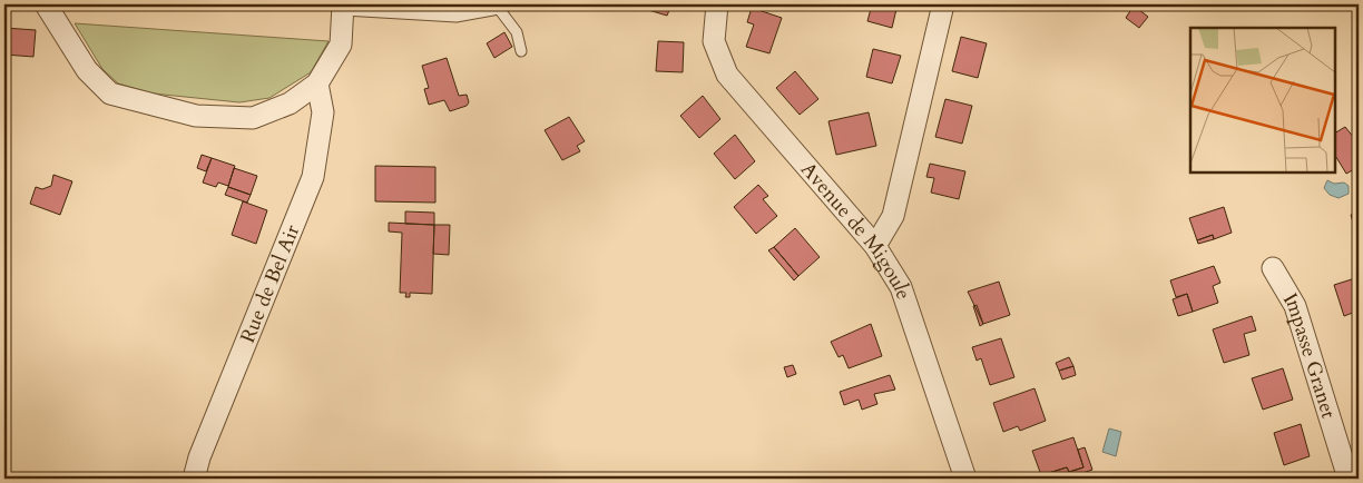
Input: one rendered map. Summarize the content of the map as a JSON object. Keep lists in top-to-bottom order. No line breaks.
{"streets":{"street":["Avenue de Migoule","Rue de Bel Air","Impasse Granet"]}}
